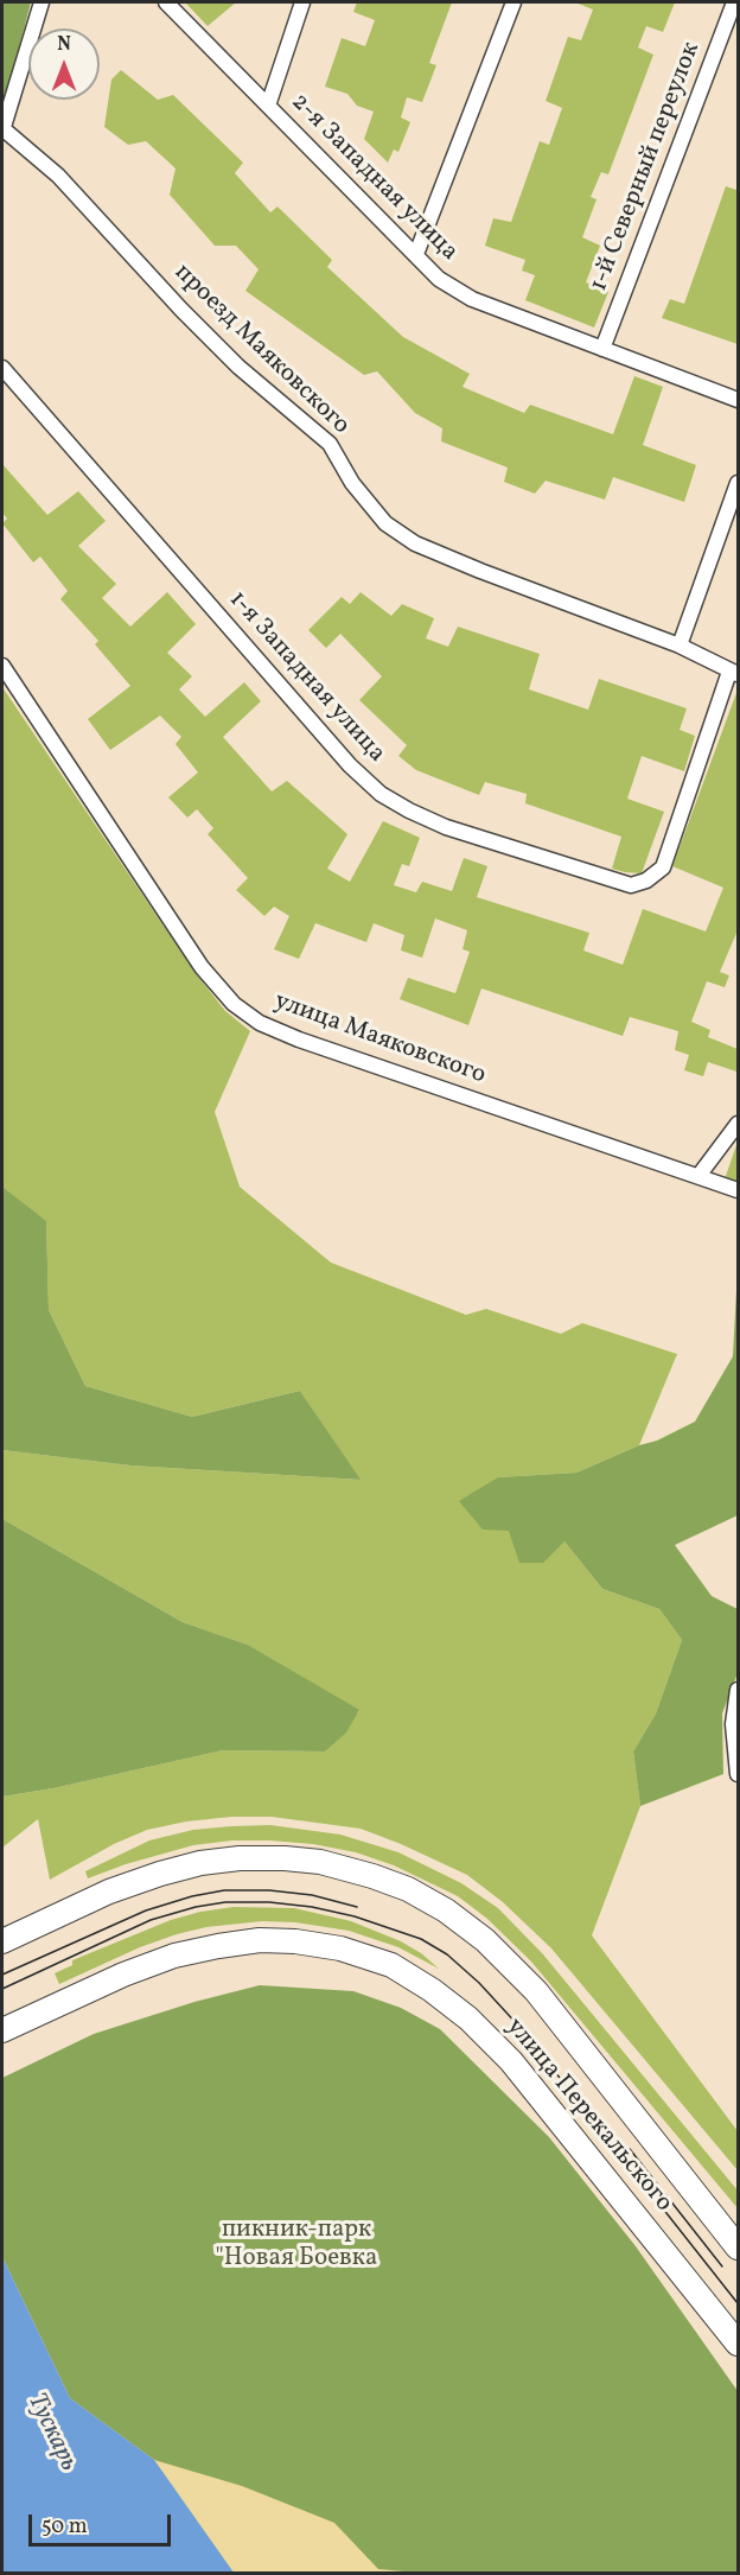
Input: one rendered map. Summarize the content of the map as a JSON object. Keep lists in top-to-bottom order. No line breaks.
{"streets":{"main road":["улица Перекальского"],"street":["1-й Северный переулок","2-я Западная улица","проезд Маяковского","1-я Западная улица","улица Маяковского"]},"crossings":[["1-й Северный переулок","2-я Западная улица"],["проезд Маяковского","1-я Западная улица"]],"water":["Тускарь"],"parks":["пикник-парк \"Новая Боевка"],"scale_bar":"50 m","north":"top"}
